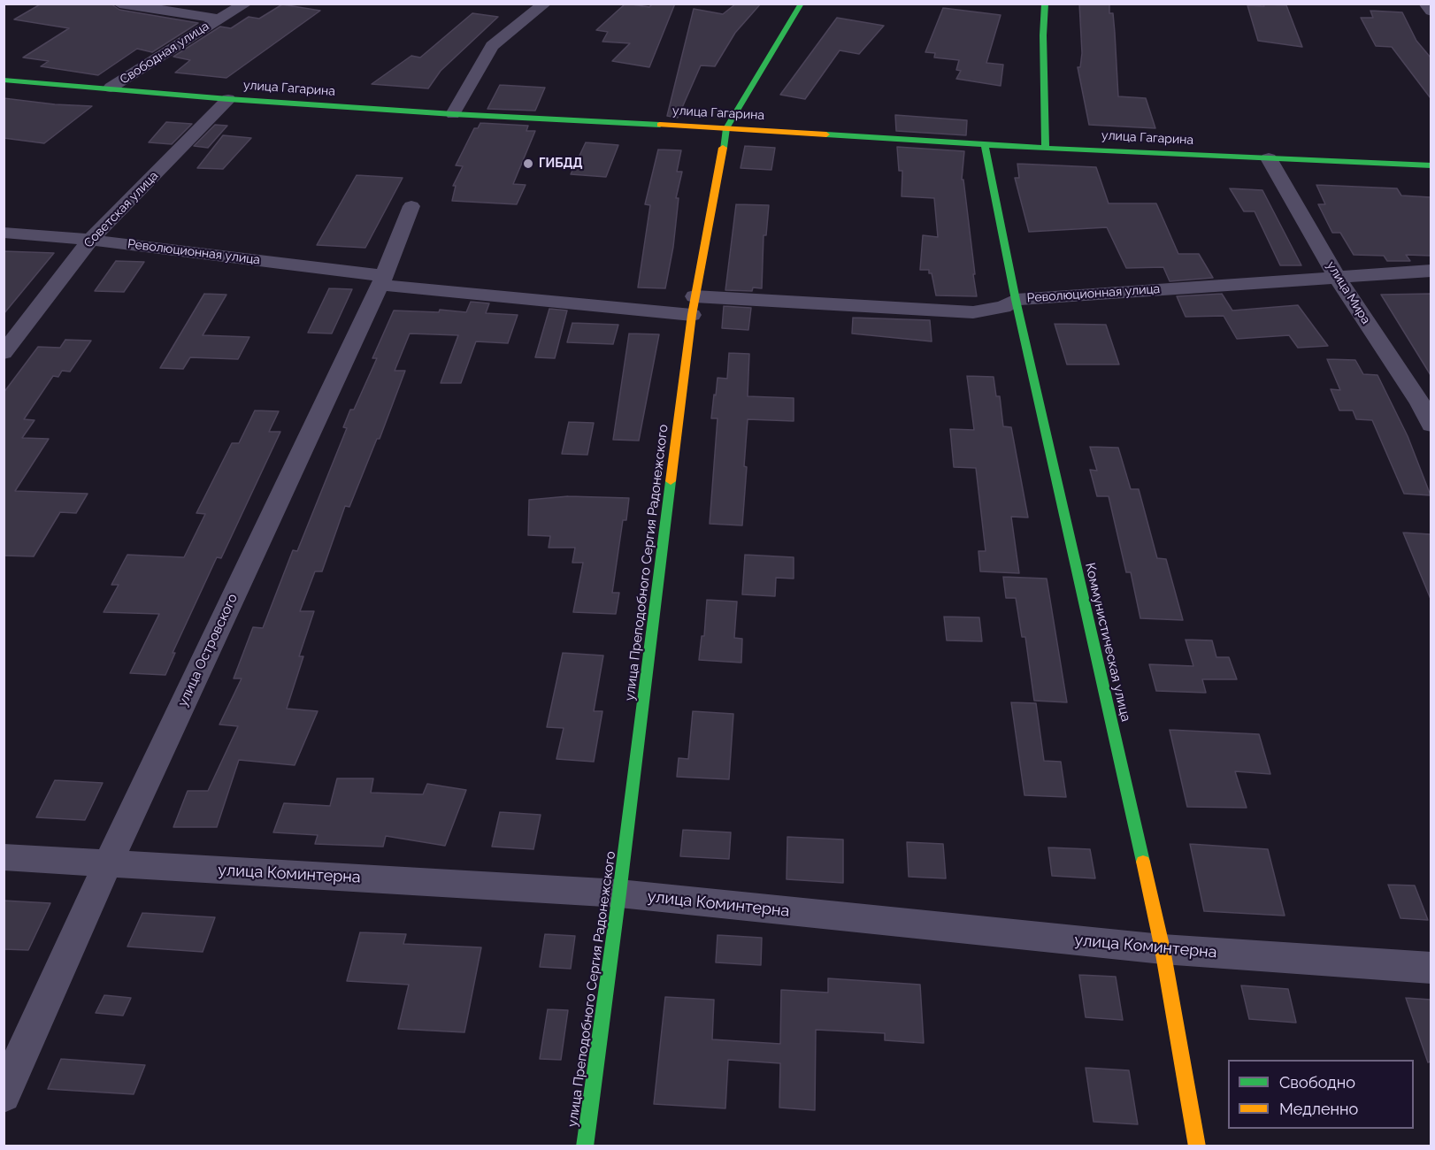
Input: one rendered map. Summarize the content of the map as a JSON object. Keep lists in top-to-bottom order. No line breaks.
{"streets":{"street":["Свободная улица","улица Гагарина","Советская улица","Революционная улица","улица Мира","улица Преподобного Сергия Радонежского","Коммунистическая улица","улица Островского","улица Коминтерна"]},"crossings":[["Свободная улица","улица Гагарина"],["улица Гагарина","Советская улица"],["улица Гагарина","улица Мира"],["улица Гагарина","улица Преподобного Сергия Радонежского"],["улица Гагарина","Коммунистическая улица"],["Советская улица","Революционная улица"],["Революционная улица","улица Мира"],["Революционная улица","улица Преподобного Сергия Радонежского"],["Революционная улица","Коммунистическая улица"],["Революционная улица","улица Островского"],["улица Преподобного Сергия Радонежского","улица Коминтерна"],["Коммунистическая улица","улица Коминтерна"],["улица Островского","улица Коминтерна"]],"places":["ГИБДД"],"legend":["Свободно","Медленно"]}
